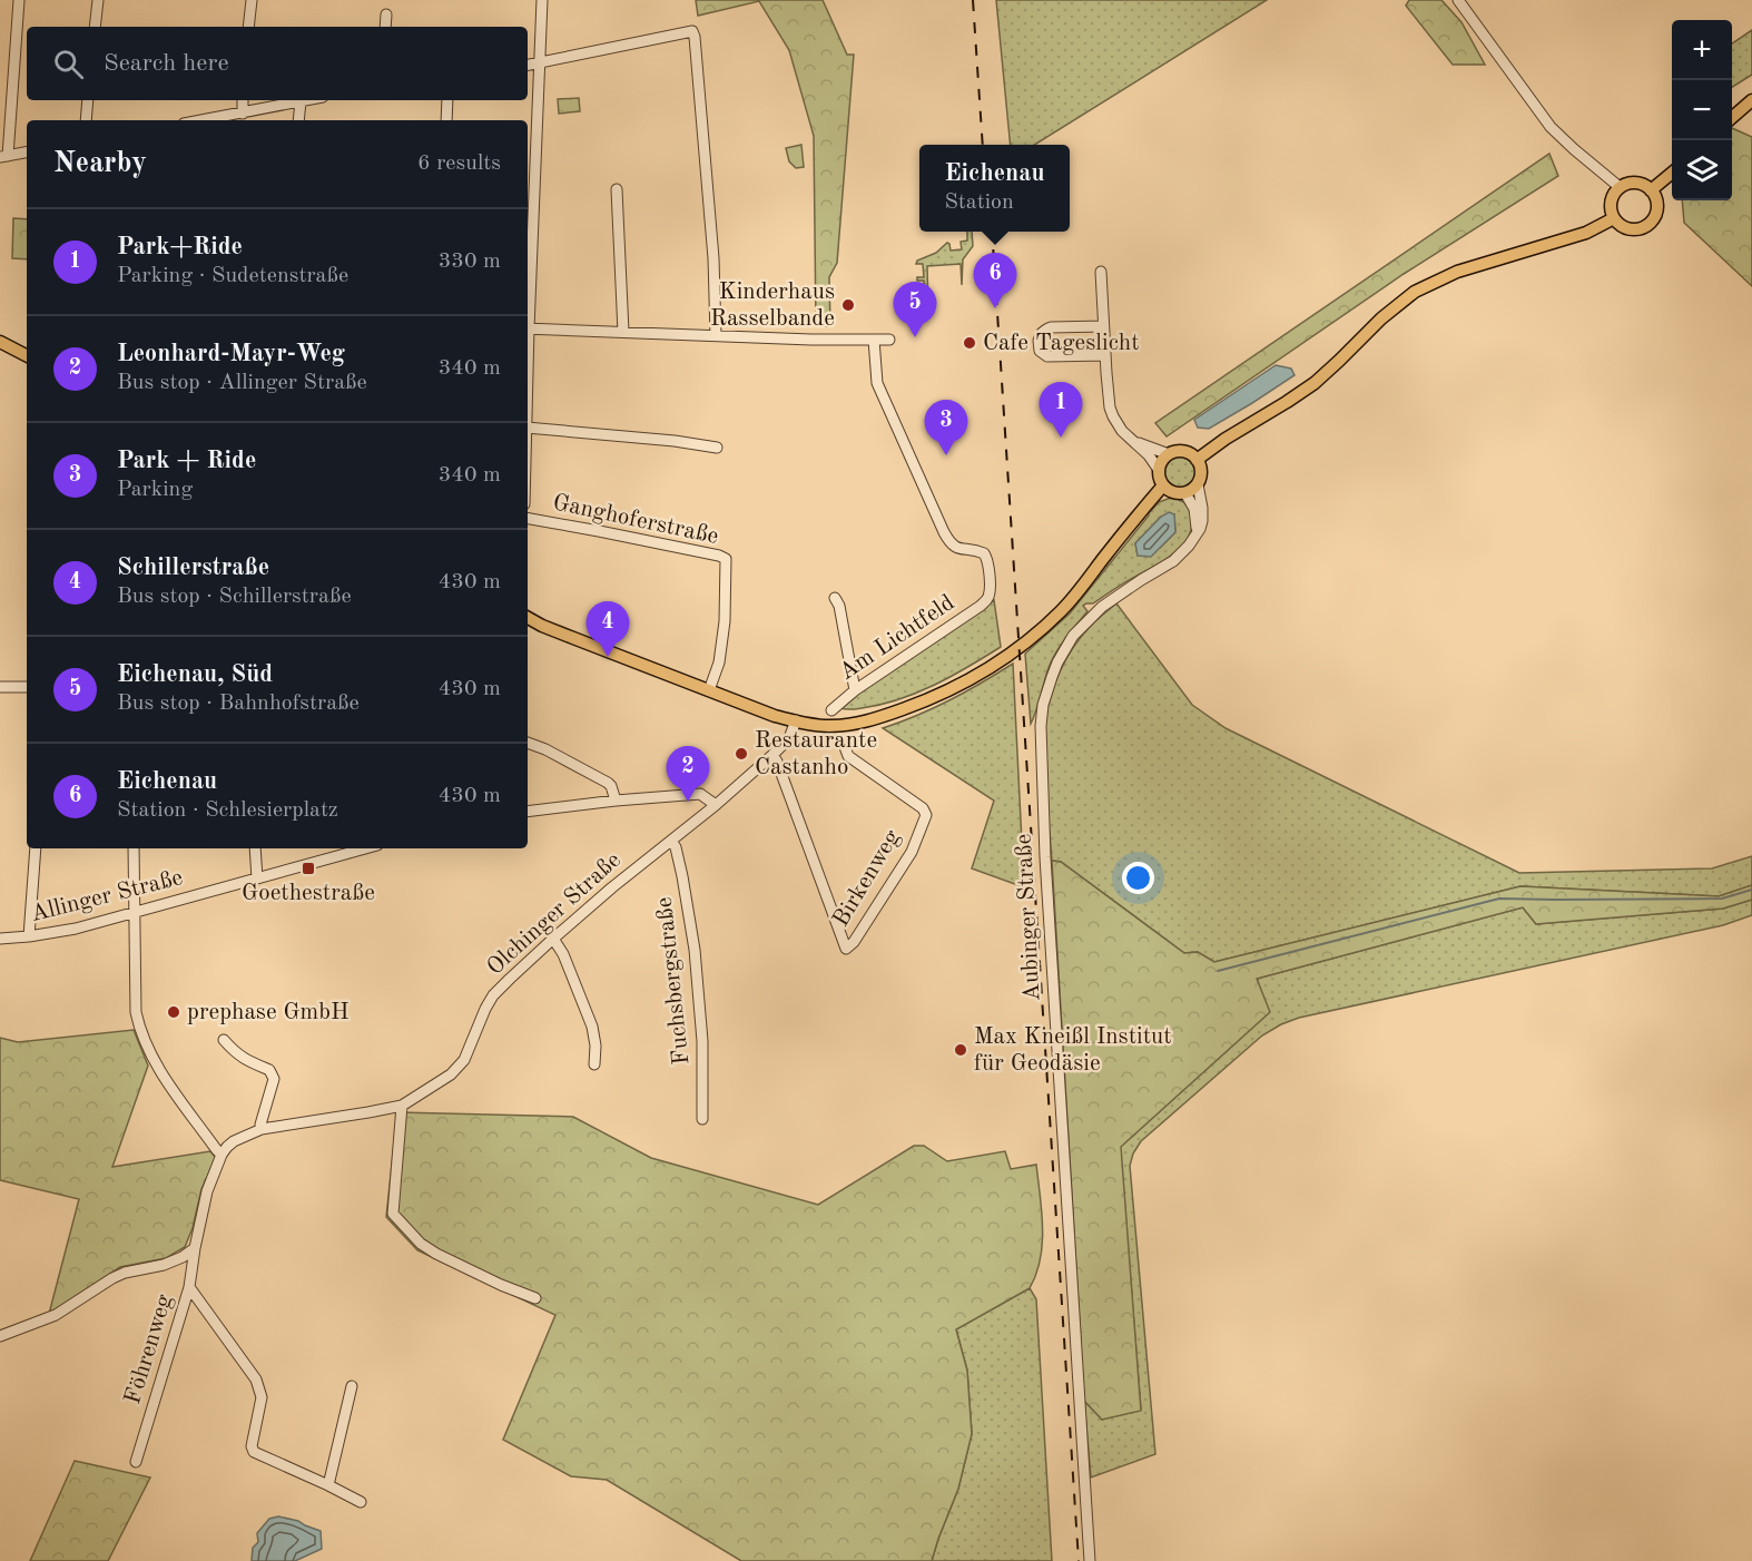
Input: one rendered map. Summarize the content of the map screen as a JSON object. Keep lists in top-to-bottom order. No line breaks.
{"streets":{"street":["Ganghoferstraße","Am Lichtfeld","Birkenweg","Allinger Straße","Olchinger Straße","Aubinger Straße","Fuchsbergstraße","Föhrenweg"]},"crossings":[["Birkenweg","Olchinger Straße"],["Olchinger Straße","Fuchsbergstraße"]],"places":{"other":["Kinderhaus Rasselbande","Cafe Tageslicht","Restaurante Castanho","prephase GmbH","Max Kneißl Institut für Geodäsie"],"transit":["Goethestraße"]},"page":{"map_buttons":["+","−"],"search":"Search here","heading":["Nearby","6 results"],"popup":["Eichenau","Station"],"list":[{"mark":"1","name":"Park+Ride","note":"Parking · Sudetenstraße","value":"330 m"},{"mark":"2","name":"Leonhard-Mayr-Weg","note":"Bus stop · Allinger Straße","value":"340 m"},{"mark":"3","name":"Park + Ride","note":"Parking","value":"340 m"},{"mark":"4","name":"Schillerstraße","note":"Bus stop · Schillerstraße","value":"430 m"},{"mark":"5","name":"Eichenau, Süd","note":"Bus stop · Bahnhofstraße","value":"430 m"},{"mark":"6","name":"Eichenau","note":"Station · Schlesierplatz","value":"430 m"}],"pins":["6","5","1","3","4","2"]}}
